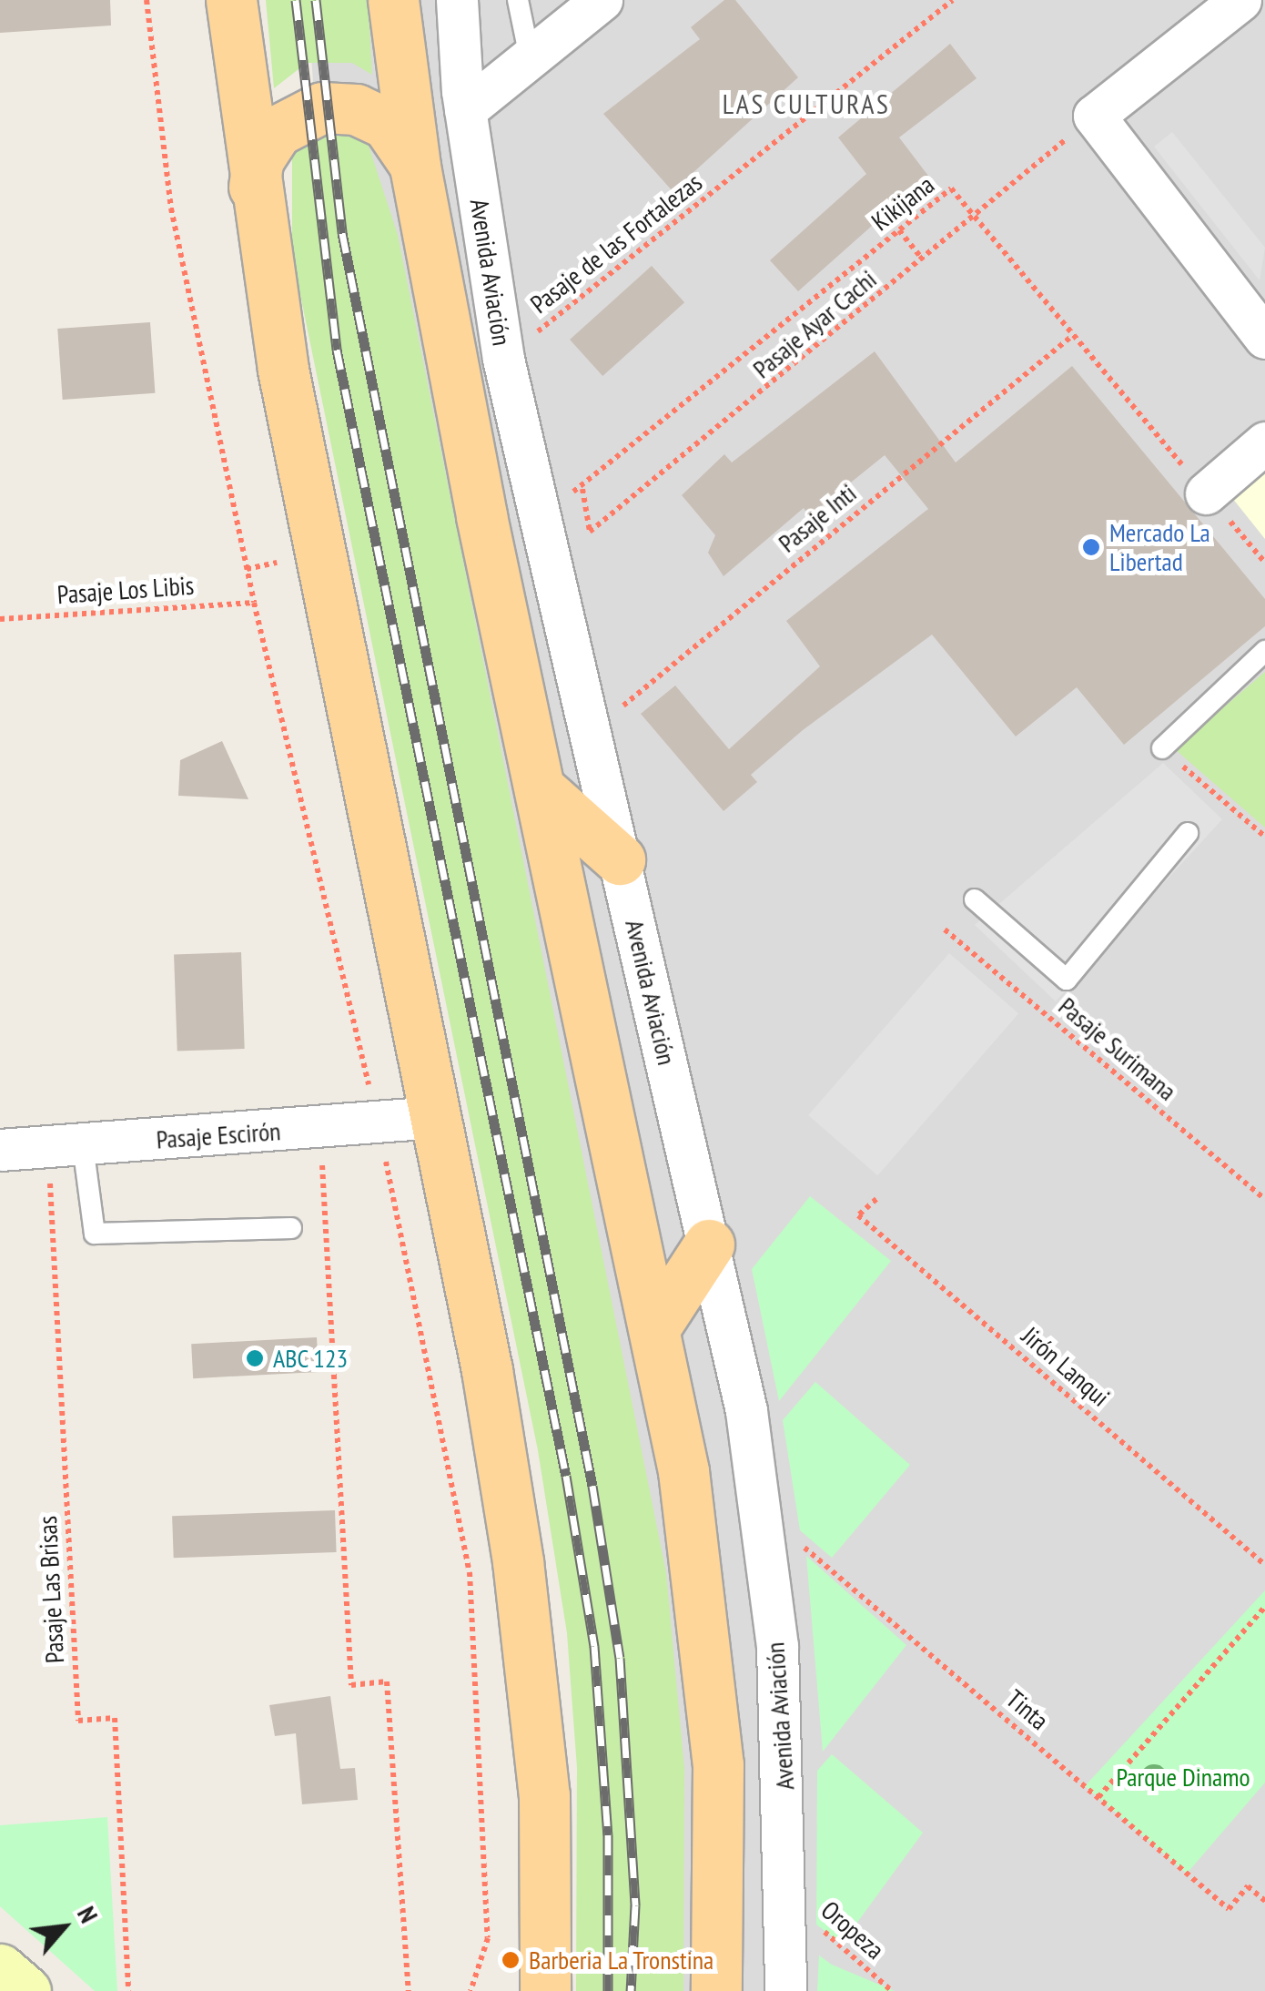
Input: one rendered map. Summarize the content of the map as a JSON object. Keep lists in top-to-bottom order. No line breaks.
{"streets":{"main road":["Avenida Aviación"],"street":["Pasaje Escirón"],"path":["Kikijana","Pasaje de las Fortalezas","Pasaje Ayar Cachi","Pasaje Inti","Pasaje Los Libis","Pasaje Surimana","Jirón Lanqui","Pasaje Las Brisas","Tinta","Oropeza"]},"crossings":[["Kikijana","Avenida Aviación"],["Kikijana","Pasaje Ayar Cachi"],["Kikijana","Pasaje Inti"],["Pasaje de las Fortalezas","Avenida Aviación"],["Avenida Aviación","Pasaje Inti"],["Avenida Aviación","Tinta"],["Avenida Aviación","Oropeza"],["Pasaje Escirón","Pasaje Las Brisas"]],"districts":["LAS CULTURAS"],"parks":["Parque Dinamo"],"places":["Mercado La Libertad","ABC 123","Barberia La Tronstina"],"north":"top right"}
